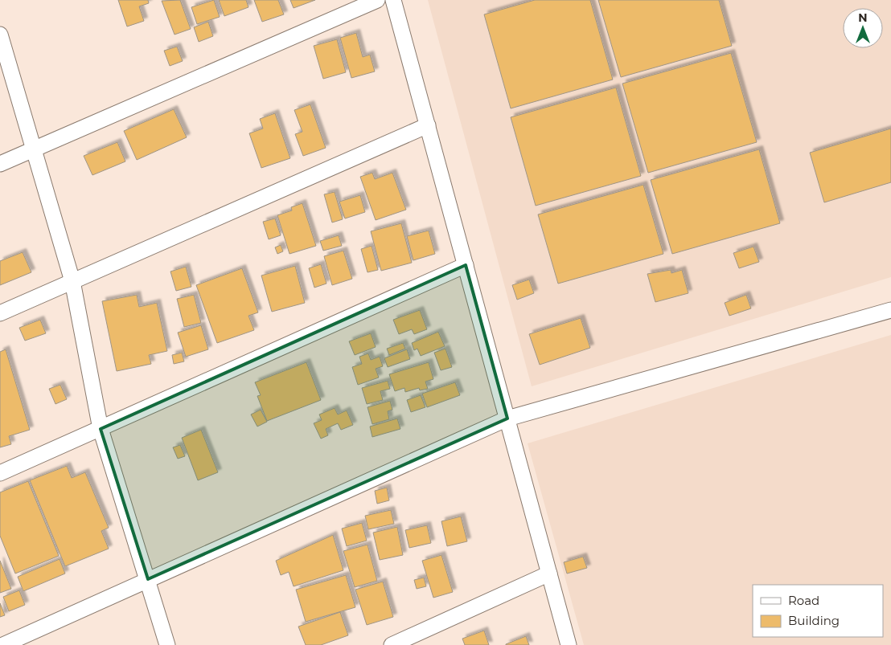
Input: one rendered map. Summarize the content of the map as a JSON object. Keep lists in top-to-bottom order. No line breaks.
{"legend":["Road","Building"],"north":"top"}
